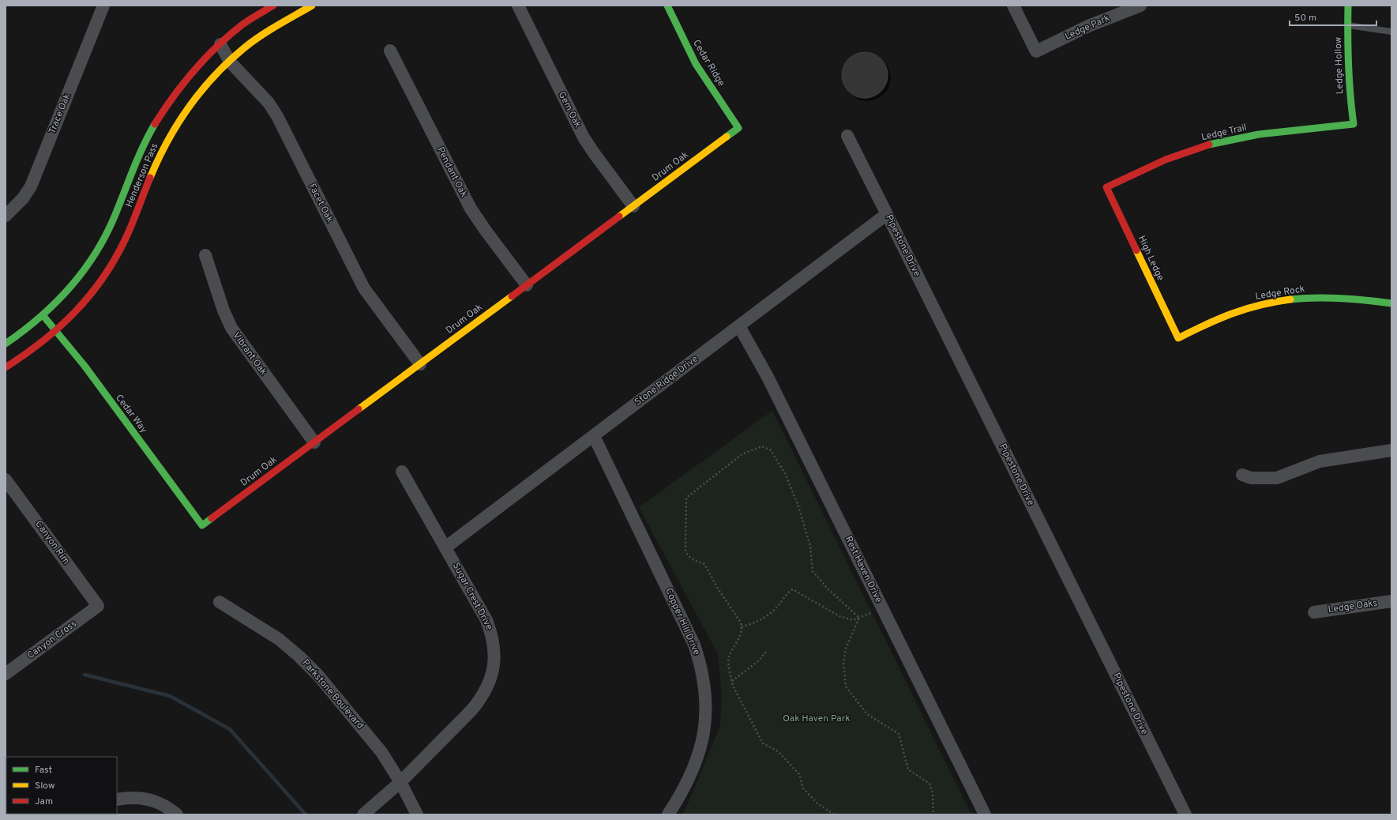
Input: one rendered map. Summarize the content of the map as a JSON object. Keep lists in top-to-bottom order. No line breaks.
{"streets":{"street":["Ledge Park","Cedar Ridge","Ledge Hollow","Gem Oak","Trace Oak","Ledge Trail","Drum Oak","Pendant Oak","Henderson Pass","Facet Oak","Pipestone Drive","High Ledge","Ledge Rock","Vibrant Oak","Stone Ridge Drive","Cedar Way","Canyon Rim","Rest Haven Drive","Sugar Crest Drive","Ledge Oaks","Copper Hill Drive","Canyon Cross","Parkstone Boulevard"]},"crossings":[["Cedar Ridge","Drum Oak"],["Ledge Hollow","Ledge Trail"],["Gem Oak","Drum Oak"],["Ledge Trail","High Ledge"],["Drum Oak","Pendant Oak"],["Drum Oak","Facet Oak"],["Drum Oak","Vibrant Oak"],["Drum Oak","Cedar Way"],["Henderson Pass","Facet Oak"],["Henderson Pass","Cedar Way"],["Pipestone Drive","Stone Ridge Drive"],["High Ledge","Ledge Rock"],["Stone Ridge Drive","Rest Haven Drive"],["Stone Ridge Drive","Sugar Crest Drive"],["Stone Ridge Drive","Copper Hill Drive"],["Canyon Rim","Canyon Cross"],["Sugar Crest Drive","Parkstone Boulevard"]],"parks":["Oak Haven Park"],"legend":["Fast","Slow","Jam"],"scale_bar":"50 m"}
